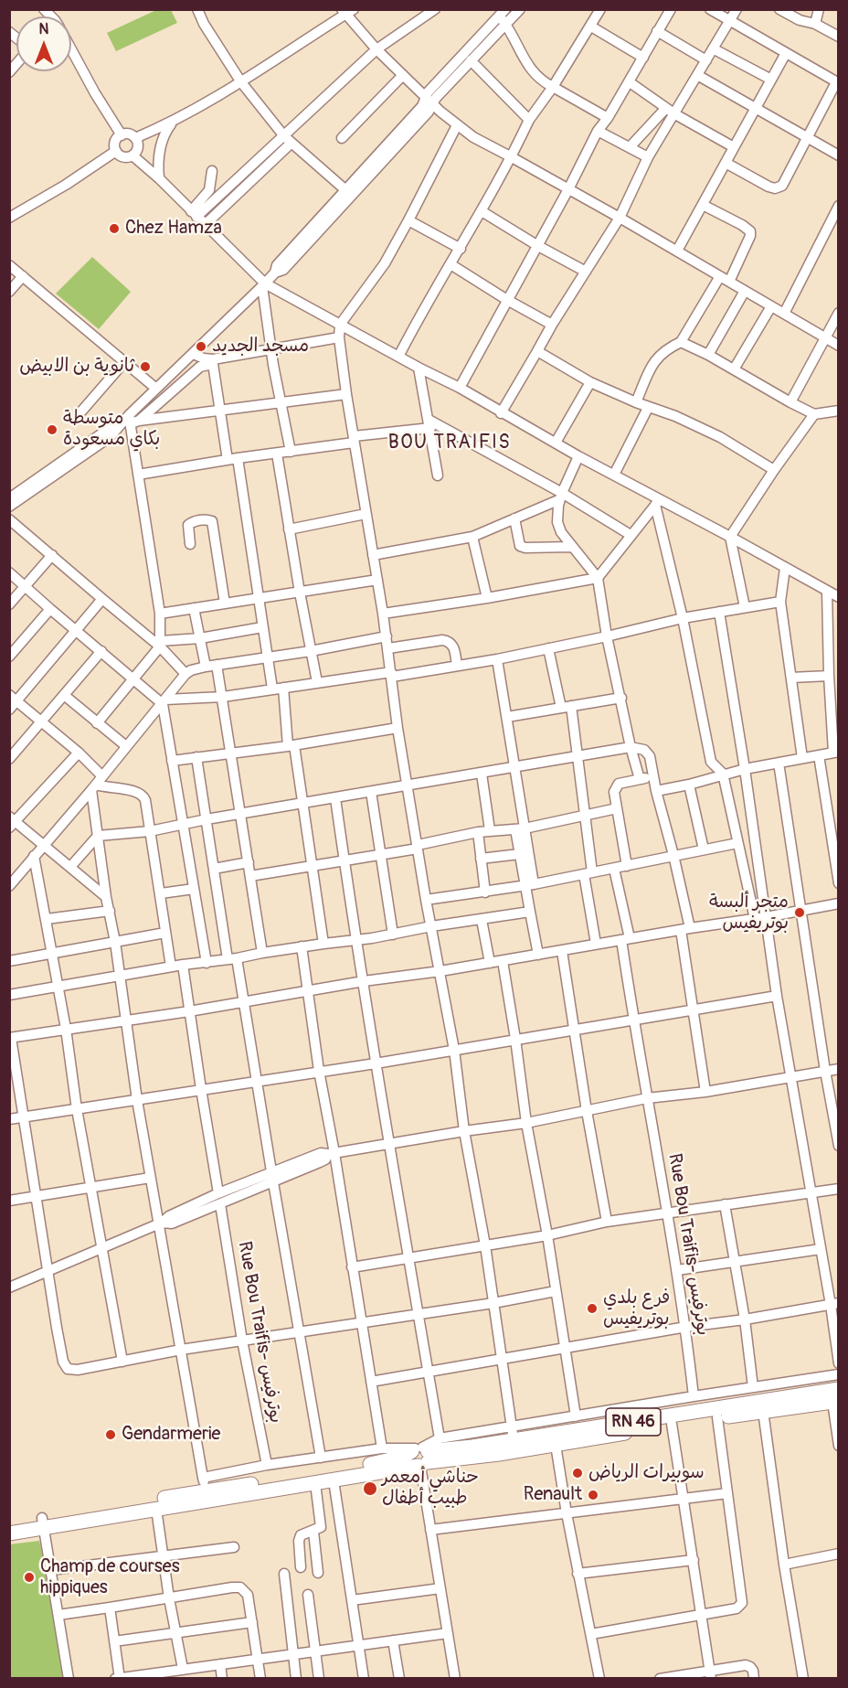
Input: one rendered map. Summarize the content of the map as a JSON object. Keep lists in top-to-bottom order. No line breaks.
{"streets":{"highway":["RN 46"],"street":["Rue Bou Traifis- بوترفيس"]},"districts":["BOU TRAIFIS"],"places":["Chez Hamza","مسجد الجديد","ثانوية بن الابيض","متوسطة بكاي مسعودة","متجر ألبسة بوتريفيس","فرع بلدي بوتريفيس","Gendarmerie","سوبيرات الرياض","حناشي أمعمر طبيب أطفال","Renault","Champ de courses hippiques"],"north":"top"}
